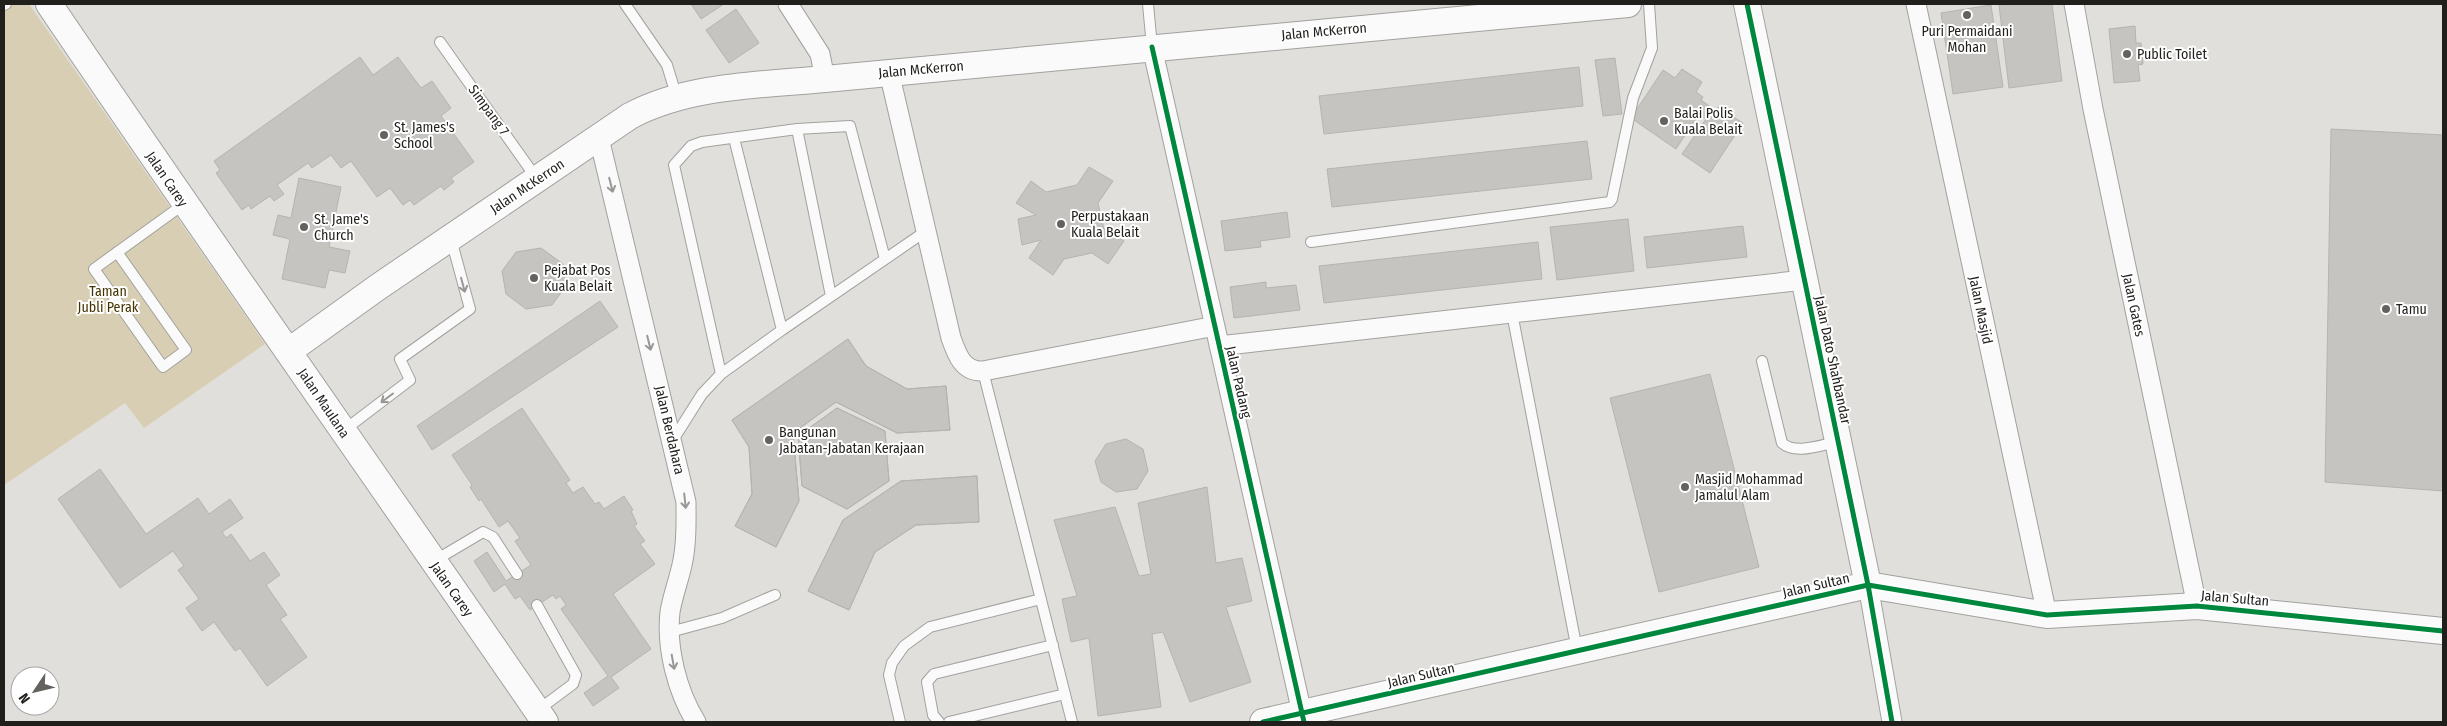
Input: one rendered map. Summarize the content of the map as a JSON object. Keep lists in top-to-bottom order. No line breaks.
{"streets":{"street":["Jalan McKerron","Jalan Carey","Jalan Gates","Jalan Masjid","Jalan Dato Shahbandar","Jalan Padang","Jalan Maulana","Jalan Berdahara","Jalan Sultan"],"lane":["Simpang 7"]},"crossings":[["Jalan McKerron","Simpang 7"],["Jalan McKerron","Jalan Carey"],["Jalan McKerron","Jalan Padang"],["Jalan McKerron","Jalan Maulana"],["Jalan McKerron","Jalan Berdahara"],["Jalan Carey","Jalan Maulana"],["Jalan Gates","Jalan Sultan"],["Jalan Masjid","Jalan Sultan"],["Jalan Dato Shahbandar","Jalan Sultan"],["Jalan Padang","Jalan Sultan"]],"one_way":["Jalan Berdahara"],"parks":["Taman Jubli Perak"],"places":["Puri Permaidani Mohan","Public Toilet","Balai Polis Kuala Belait","St. James's School","Perpustakaan Kuala Belait","St. Jame's Church","Pejabat Pos Kuala Belait","Tamu","Bangunan Jabatan-Jabatan Kerajaan","Masjid Mohammad Jamalul Alam"],"north":"bottom left"}
